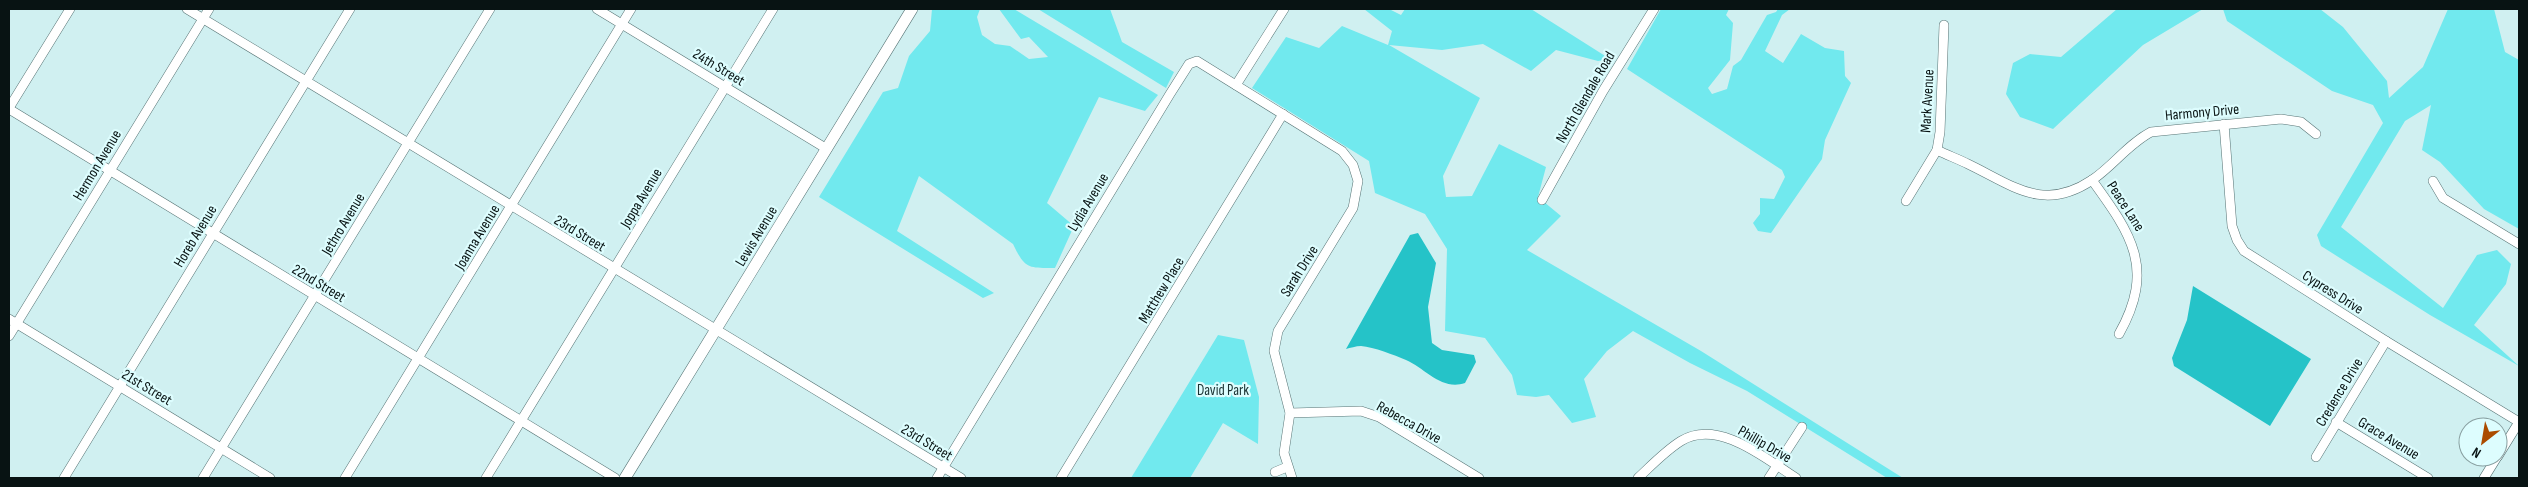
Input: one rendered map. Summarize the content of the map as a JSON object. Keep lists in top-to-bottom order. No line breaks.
{"streets":{"main road":["Lewis Avenue"],"street":["24th Street","North Glendale Road","Mark Avenue","Harmony Drive","Hermon Avenue","Joppa Avenue","Lydia Avenue","Peace Lane","Jethro Avenue","23rd Street","Horeb Avenue","Joanna Avenue","Sarah Drive","22nd Street","Matthew Place","Cypress Drive","21st Street","Credence Drive","Rebecca Drive","Grace Avenue","Phillip Drive"]},"crossings":[["24th Street","Joppa Avenue"],["24th Street","Lewis Avenue"],["24th Street","Joanna Avenue"],["Mark Avenue","Harmony Drive"],["Harmony Drive","Peace Lane"],["Harmony Drive","Cypress Drive"],["Hermon Avenue","23rd Street"],["Hermon Avenue","22nd Street"],["Hermon Avenue","21st Street"],["Joppa Avenue","23rd Street"],["Joppa Avenue","22nd Street"],["Lydia Avenue","23rd Street"],["Lydia Avenue","Sarah Drive"],["Jethro Avenue","23rd Street"],["Jethro Avenue","22nd Street"],["Jethro Avenue","21st Street"],["23rd Street","Horeb Avenue"],["23rd Street","Lewis Avenue"],["23rd Street","Joanna Avenue"],["Horeb Avenue","22nd Street"],["Horeb Avenue","21st Street"],["Joanna Avenue","22nd Street"],["Sarah Drive","Matthew Place"],["Sarah Drive","Rebecca Drive"],["Cypress Drive","Credence Drive"],["Credence Drive","Grace Avenue"]],"parks":["David Park"],"north":"bottom left"}
